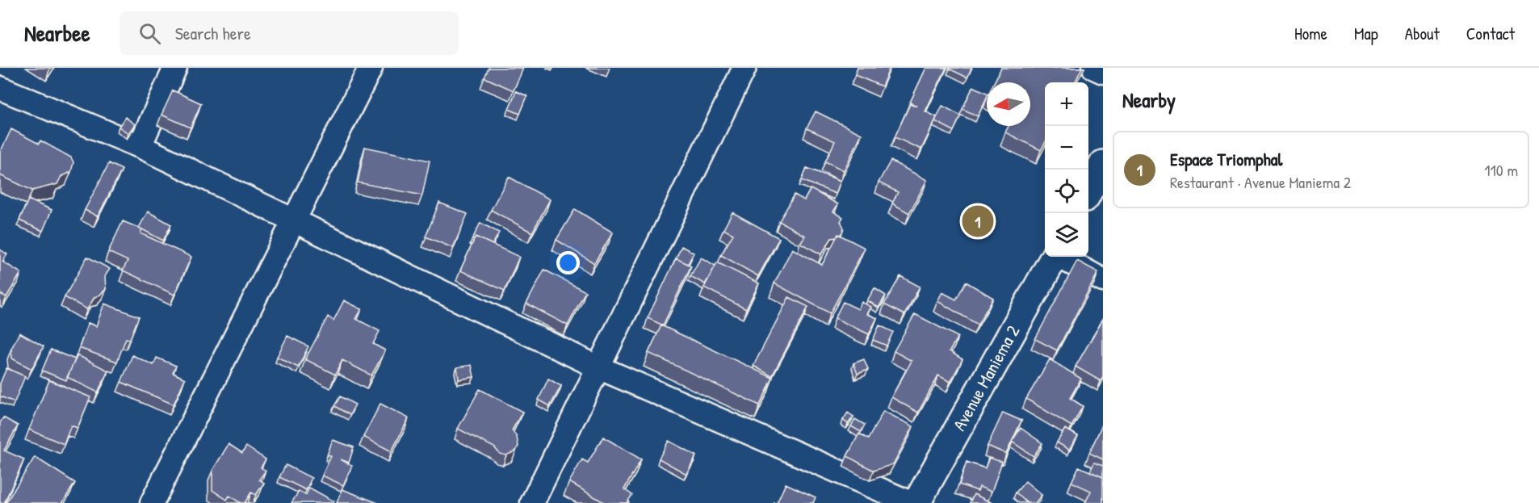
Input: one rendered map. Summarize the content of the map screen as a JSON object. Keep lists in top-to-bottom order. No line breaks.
{"streets":{"street":["Avenue Maniema 2"]},"north":"left","page":{"header":"Nearbee","search":"Search here","nav":["Home","Map","About","Contact"],"heading":"Nearby","map_buttons":["+","−"],"list":[{"mark":"1","name":"Espace Triomphal","note":"Restaurant · Avenue Maniema 2","value":"110 m"}],"pins":"1"}}
